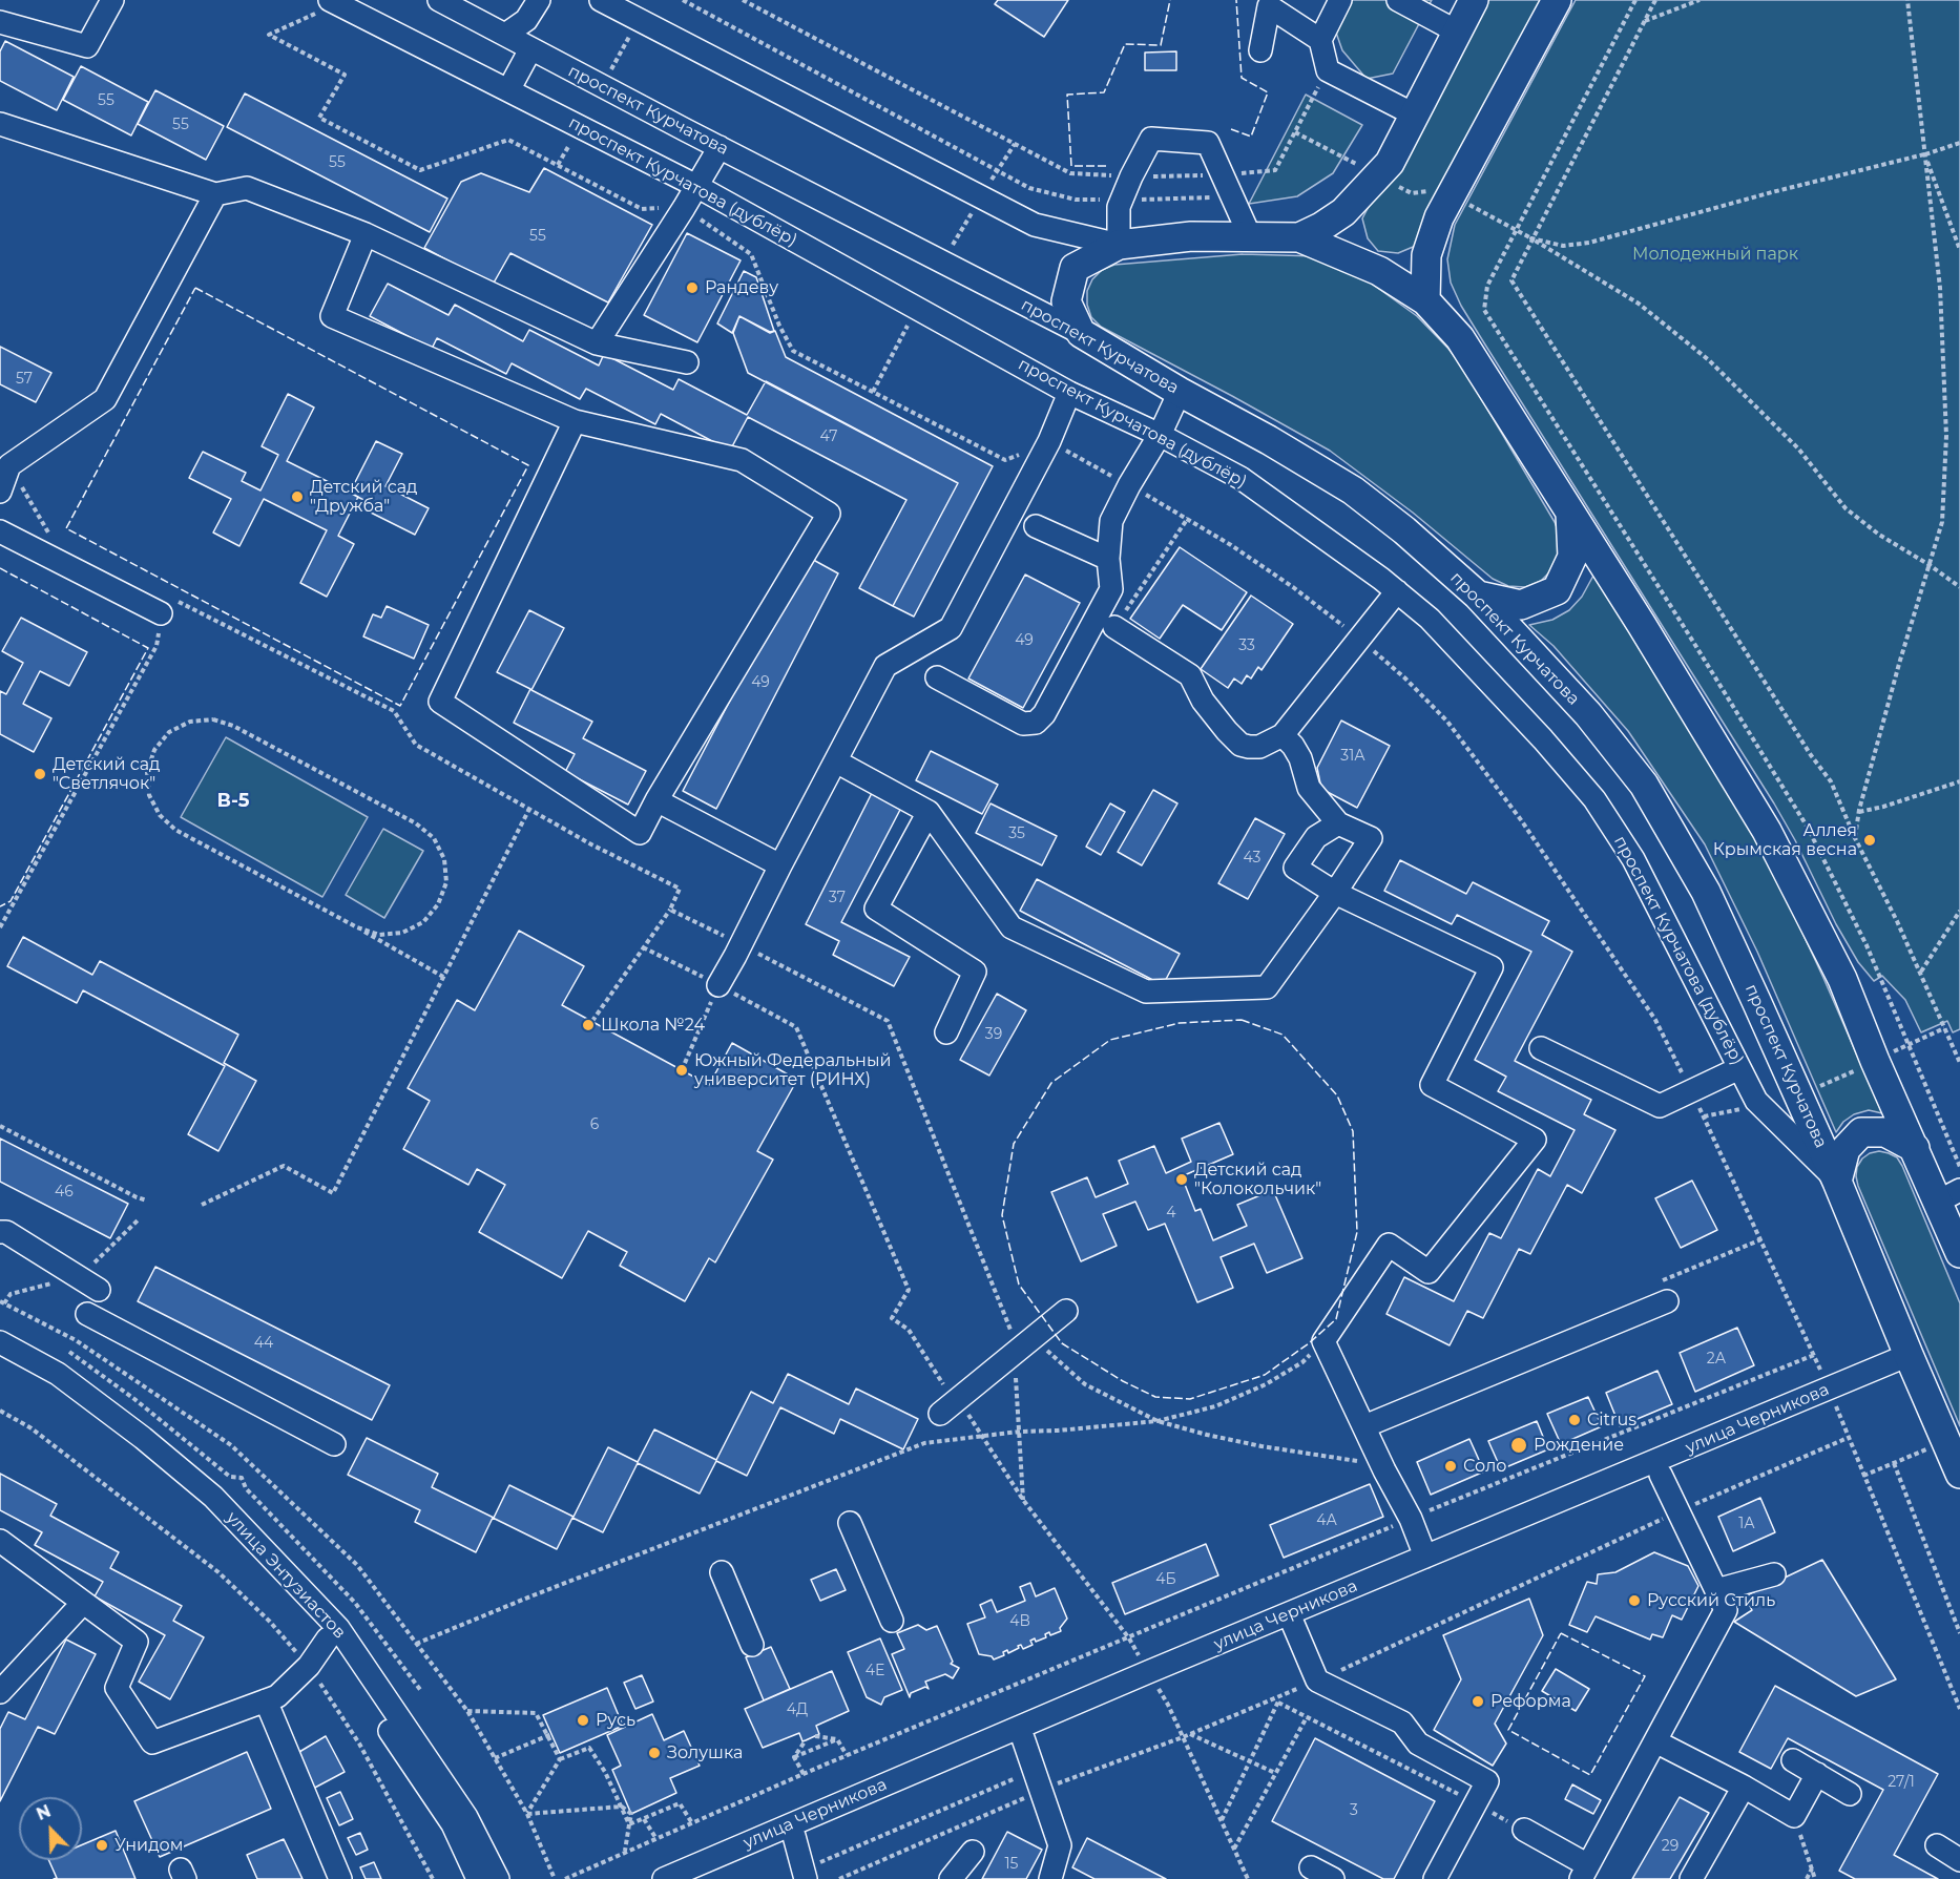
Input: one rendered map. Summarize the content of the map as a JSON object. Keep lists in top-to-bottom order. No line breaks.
{"streets":{"main road":["проспект Курчатова"],"street":["проспект Курчатова (дублёр)","улица Черникова","улица Энтузиастов"]},"crossings":[["проспект Курчатова","проспект Курчатова (дублёр)"],["проспект Курчатова","улица Черникова"]],"districts":["В-5"],"parks":["Молодежный парк"],"places":["Рандеву","Детский сад \"Дружба\"","Детский сад \"Светлячок\"","Аллея Крымская весна","Школа №24","Южный Федеральный университет (РИНХ)","Детский сад \"Колокольчик\"","Citrus","Рождение","Соло","Русский Стиль","Реформа","Русь","Золушка","Унидом"],"house_numbers":["55","55","55","55","57","47","49","33","49","31А","35","43","37","39","6","46","4","44","2А","4А","1А","4Б","4В","4Е","4Д","27/1","3","29","15"],"north":"top left"}
